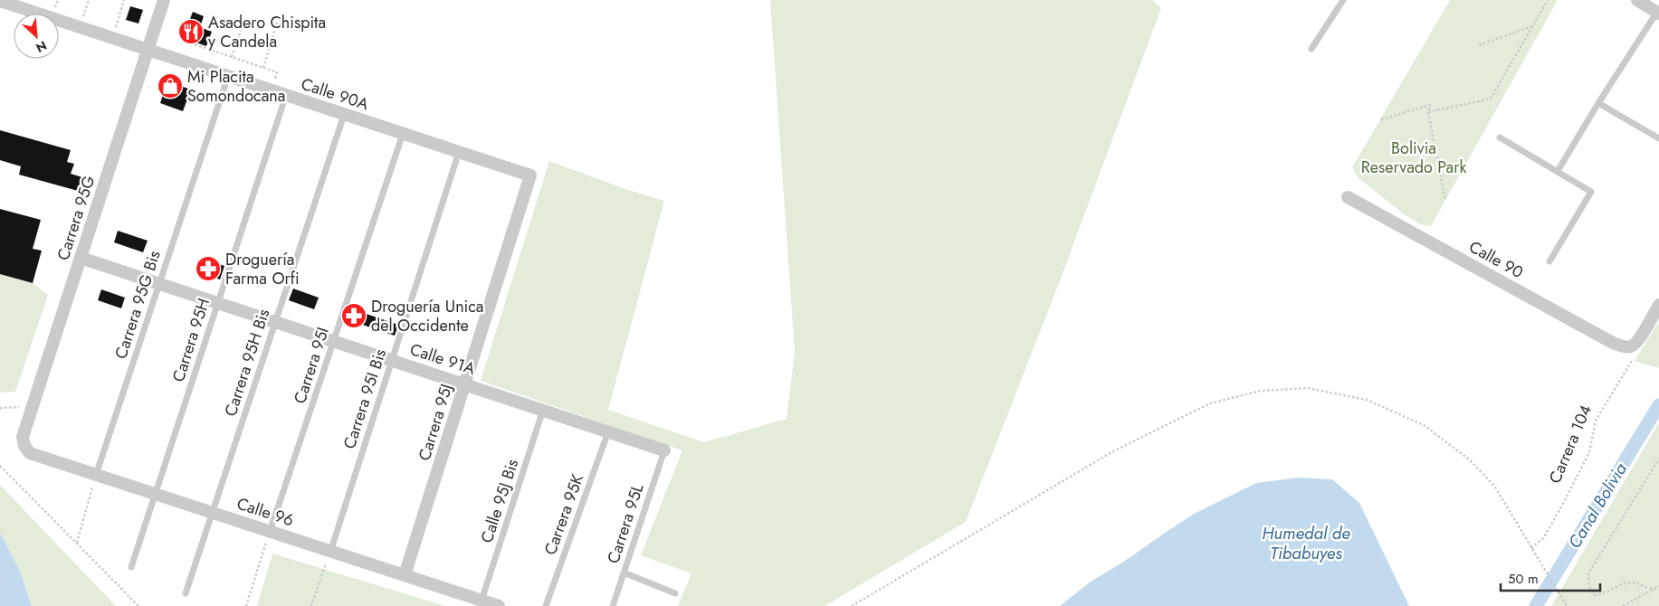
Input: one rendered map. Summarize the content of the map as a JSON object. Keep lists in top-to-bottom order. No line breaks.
{"streets":{"street":["Calle 90A","Carrera 95G","Calle 90","Calle 91A","Carrera 95J","Calle 96"],"lane":["Carrera 95G Bis","Carrera 95H","Carrera 95H Bis","Carrera 95I","Carrera 95I Bis","Calle 95J Bis","Carrera 95K","Carrera 95L"],"path":["Carrera 104"]},"crossings":[["Calle 90A","Carrera 95G"],["Calle 90A","Carrera 95G Bis"],["Calle 90A","Carrera 95H"],["Calle 90A","Carrera 95H Bis"],["Calle 90A","Carrera 95I"],["Calle 90A","Carrera 95I Bis"],["Calle 90A","Carrera 95J"],["Carrera 95G","Calle 91A"],["Carrera 95G","Calle 96"],["Calle 90","Carrera 104"],["Carrera 95G Bis","Calle 91A"],["Carrera 95G Bis","Calle 96"],["Carrera 95H","Calle 91A"],["Carrera 95H","Calle 96"],["Calle 91A","Carrera 95H Bis"],["Calle 91A","Carrera 95I"],["Calle 91A","Carrera 95I Bis"],["Calle 91A","Carrera 95J"],["Calle 91A","Calle 95J Bis"],["Calle 91A","Carrera 95K"],["Calle 91A","Carrera 95L"],["Carrera 95H Bis","Calle 96"],["Carrera 95I","Calle 96"],["Carrera 95I Bis","Calle 96"],["Carrera 95J","Calle 96"],["Calle 95J Bis","Calle 96"]],"water":["Canal Bolivia","Humedal de Tibabuyes"],"parks":["Bolivia Reservado Park"],"places":{"restaurant":["Asadero Chispita y Candela"],"shop":["Mi Placita Somondocana"],"pharmacy":["Droguería Farma Orfi","Droguería Unica del Occidente"]},"scale_bar":"50 m","north":"bottom right"}
